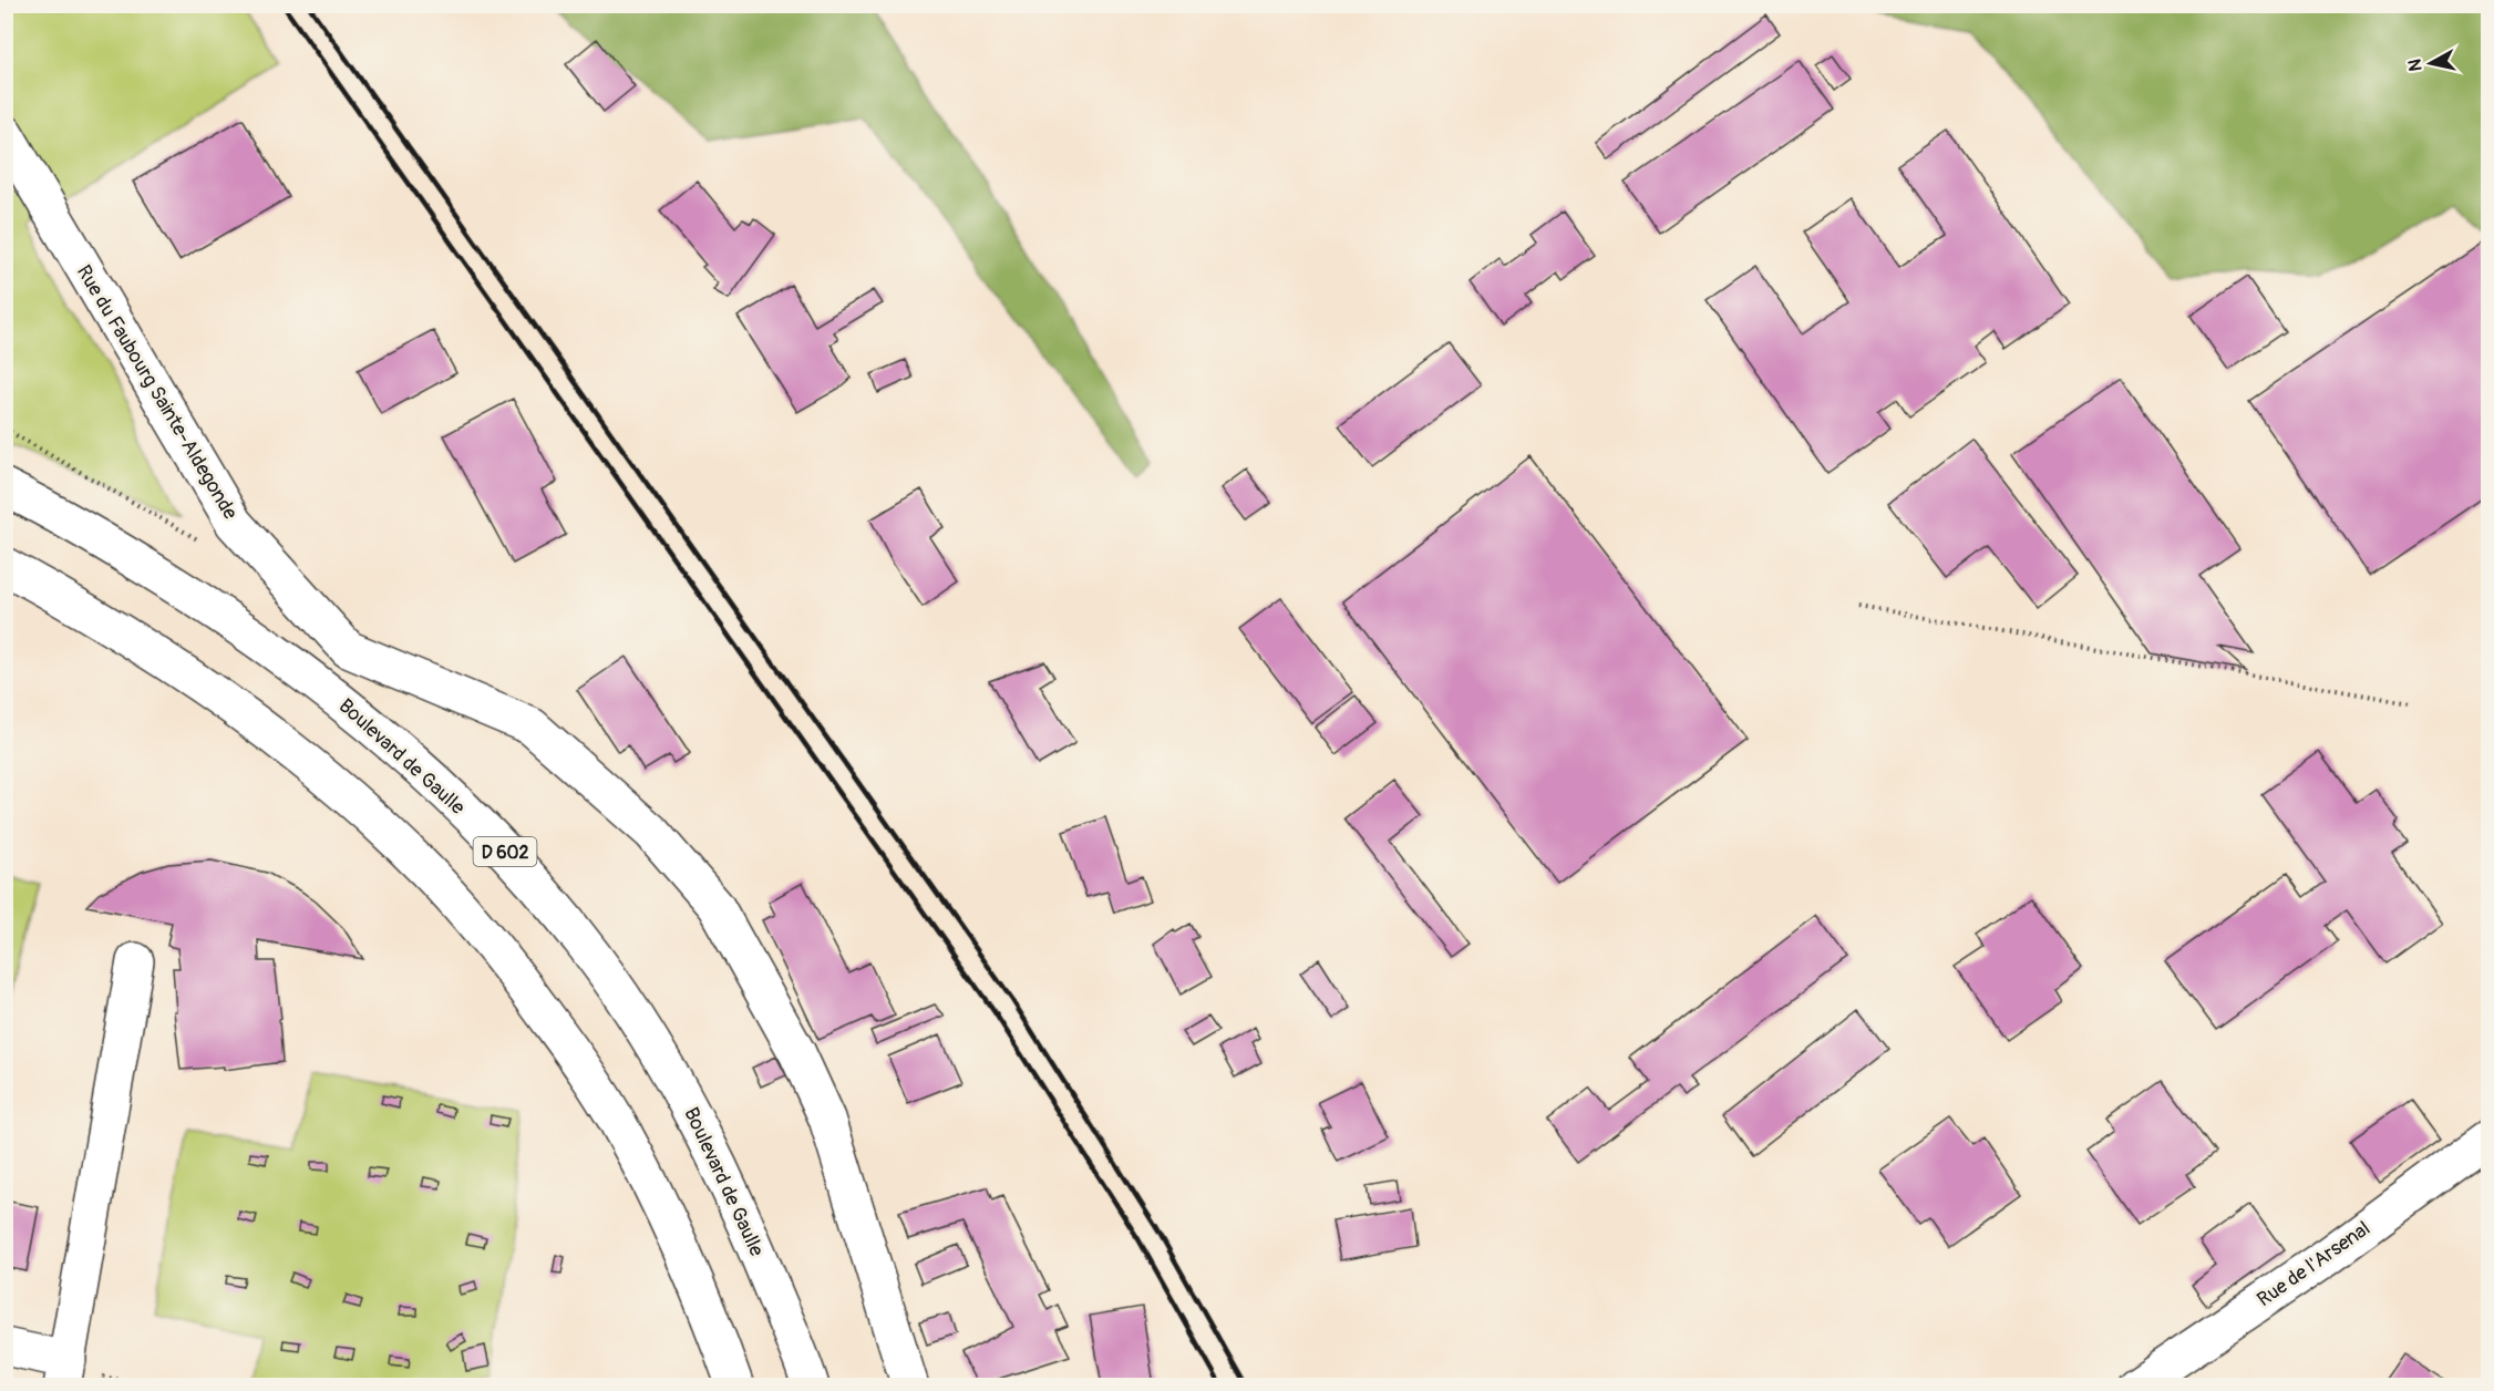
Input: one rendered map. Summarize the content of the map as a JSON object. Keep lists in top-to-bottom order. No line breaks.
{"streets":{"street":["Rue du Faubourg Sainte-Aldegonde","Boulevard de Gaulle","D 602","Rue de l'Arsenal"]},"north":"left"}
